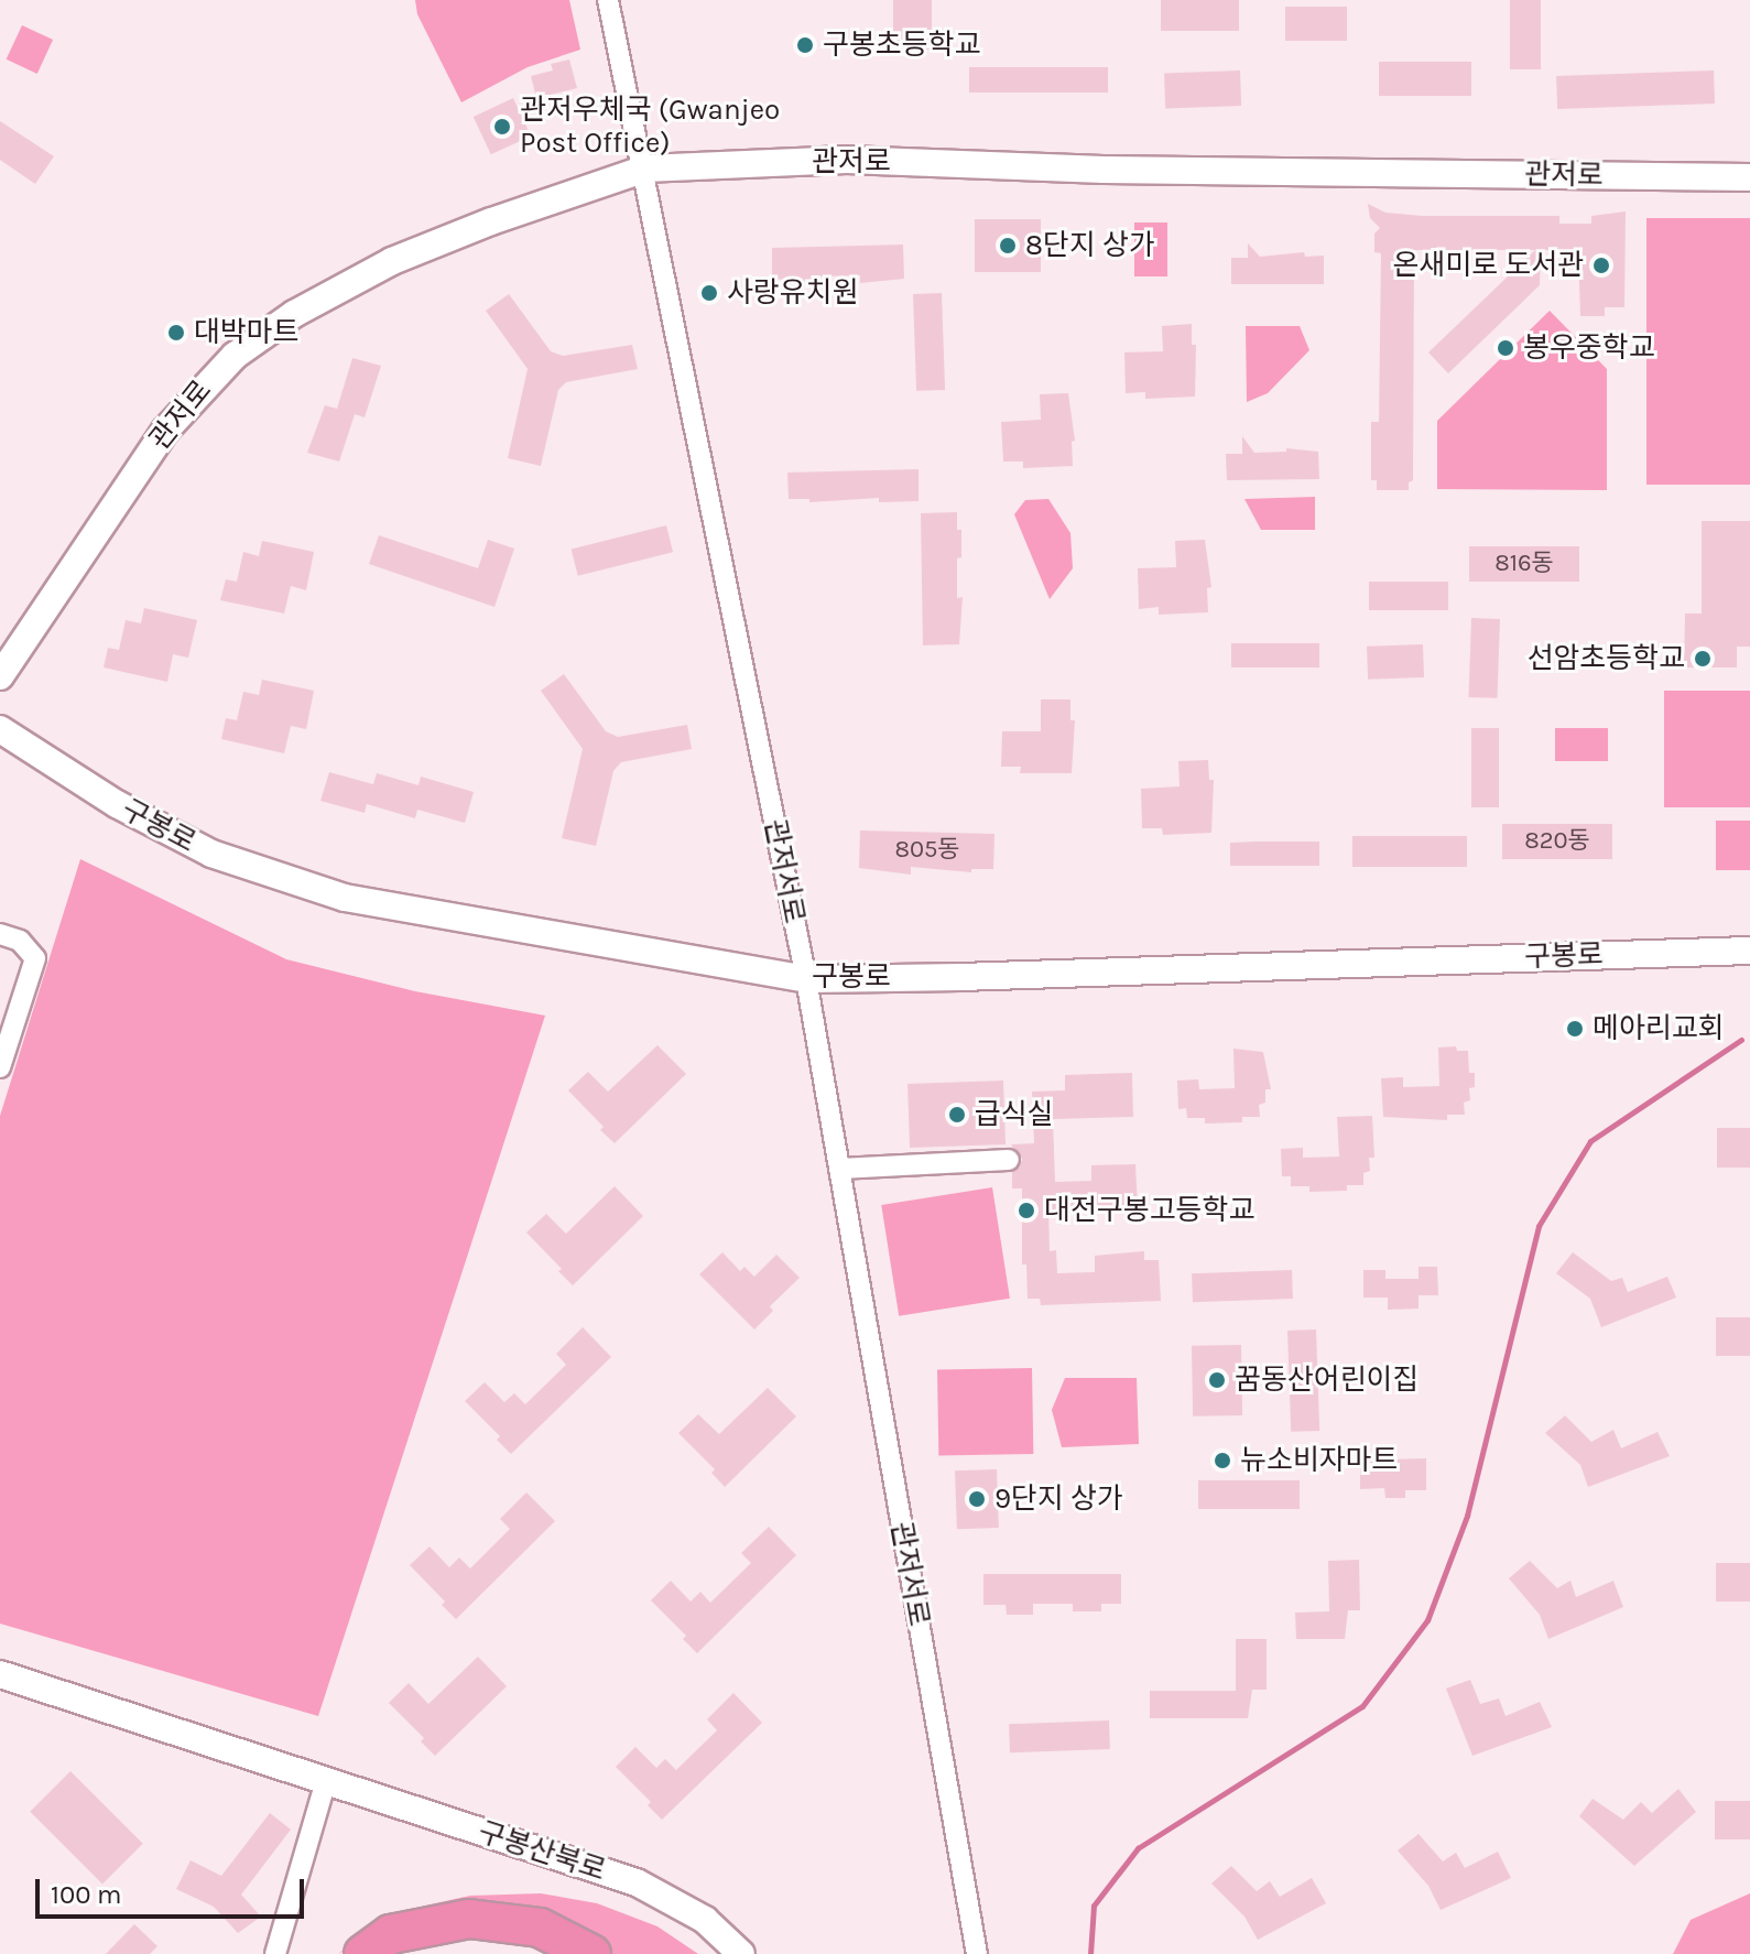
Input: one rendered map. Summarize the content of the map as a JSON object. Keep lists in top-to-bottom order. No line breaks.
{"streets":{"street":["관저로","구봉로","관저서로","구봉산북로"]},"crossings":[["관저로","관저서로"],["구봉로","관저서로"]],"places":["구봉초등학교","관저우체국 (Gwanjeo Post Office)","8단지 상가","온새미로 도서관","사랑유치원","대박마트","봉우중학교","선암초등학교","메아리교회","급식실","대전구봉고등학교","꿈동산어린이집","뉴소비자마트","9단지 상가"],"house_numbers":["816동","820동","805동"],"scale_bar":"100 m"}
